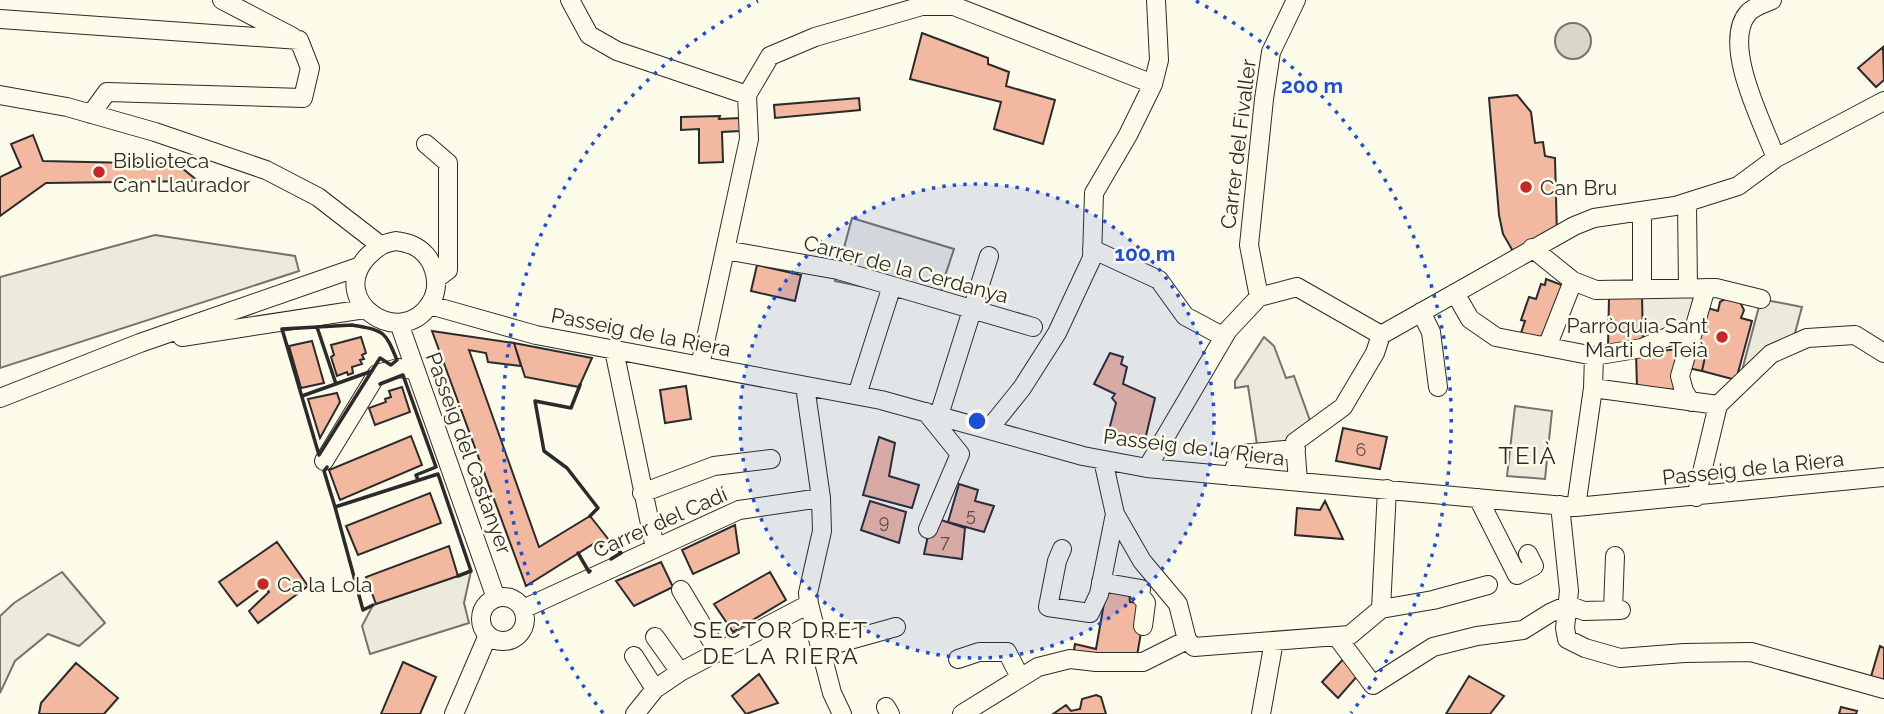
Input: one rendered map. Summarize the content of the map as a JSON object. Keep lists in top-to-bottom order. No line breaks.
{"streets":{"street":["Carrer del Fivaller","Carrer de la Cerdanya","Passeig de la Riera","Passeig del Castanyer","Carrer del Cadí"]},"crossings":[["Passeig de la Riera","Passeig del Castanyer"],["Passeig del Castanyer","Carrer del Cadí"]],"districts":["TEIÀ","SECTOR DRET DE LA RIERA"],"places":["Biblioteca Can Llaurador","Can Bru","Parròquia Sant Marti de Teià","Ca la Lola"],"house_numbers":["6","5","9","7"],"rings":["200 m","100 m"]}
